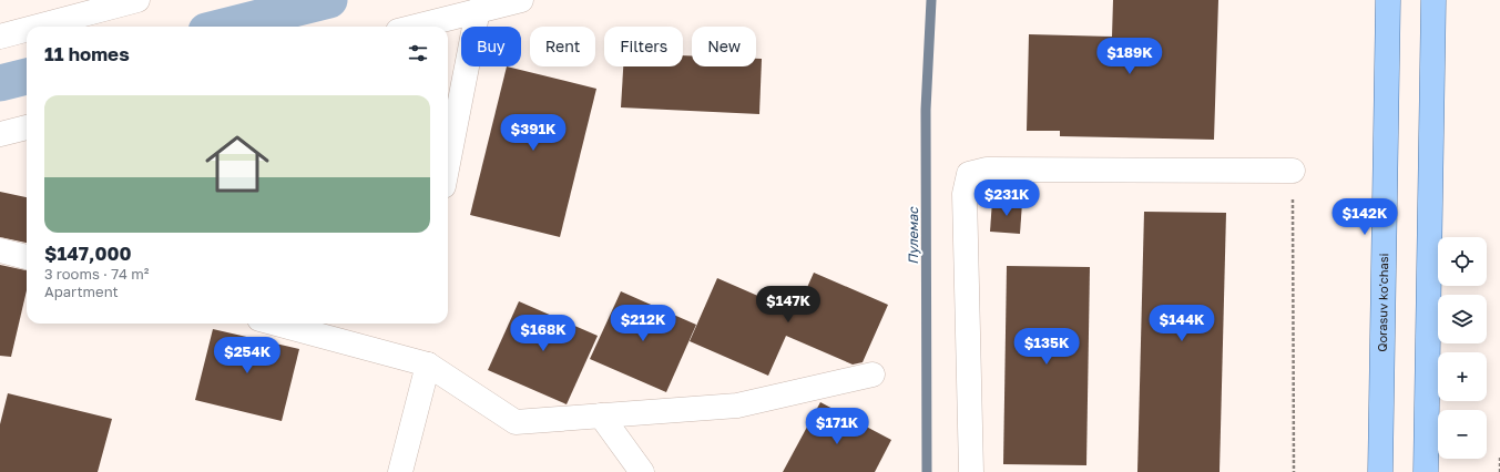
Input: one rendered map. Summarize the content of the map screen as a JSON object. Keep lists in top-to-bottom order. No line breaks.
{"streets":{"main road":["Qorasuv ko'chasi"]},"water":["Пулемас"],"page":{"chip":["Buy","Rent","Filters","New"],"heading":"11 homes","price":["$189K","$391K","$231K","$142K","$147K","$212K","$144K","$168K","$135K","$254K","$171K"],"list":[{"name":"$147,000","note":"3 rooms · 74 m² · Apartment"}],"map_buttons":["+","−"]}}
